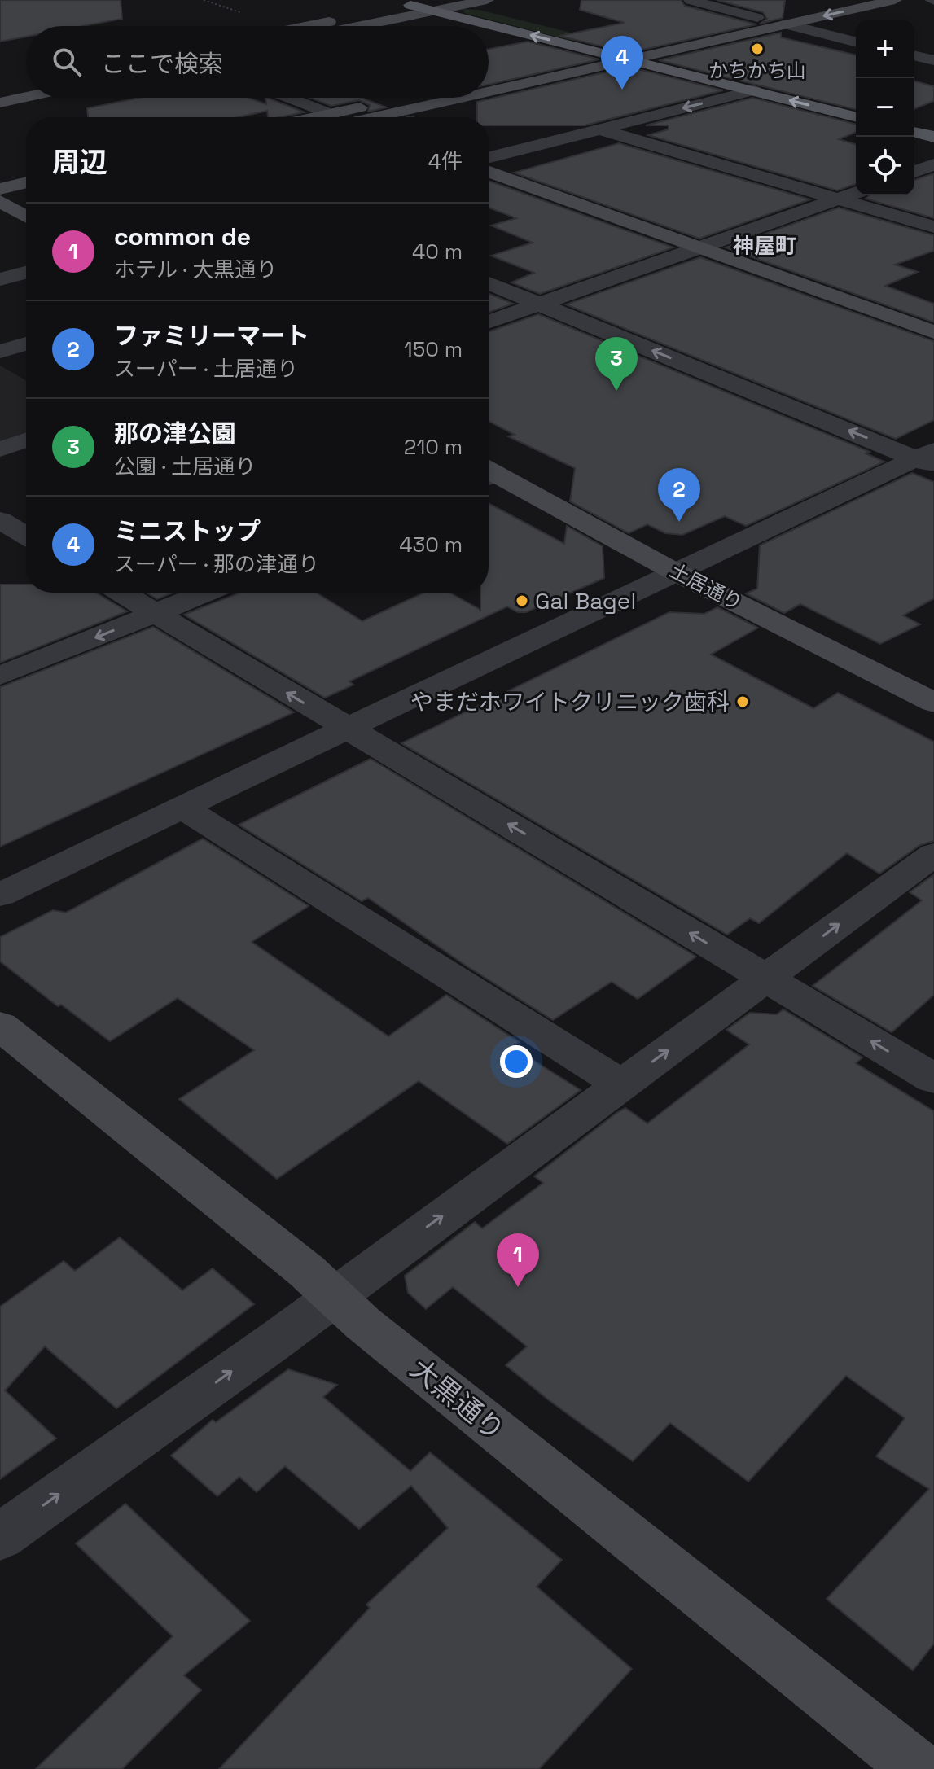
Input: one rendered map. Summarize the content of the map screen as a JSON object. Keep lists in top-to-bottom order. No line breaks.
{"streets":{"street":["土居通り","大黒通り"]},"districts":["神屋町"],"places":["かちかち山","Gal Bagel","やまだホワイトクリニック歯科"],"page":{"map_buttons":["+","−"],"search":"ここで検索","pins":["4","3","2","1"],"heading":["周辺","4件"],"list":[{"mark":"1","name":"common de","note":"ホテル · 大黒通り","value":"40 m"},{"mark":"2","name":"ファミリーマート","note":"スーパー · 土居通り","value":"150 m"},{"mark":"3","name":"那の津公園","note":"公園 · 土居通り","value":"210 m"},{"mark":"4","name":"ミニストップ","note":"スーパー · 那の津通り","value":"430 m"}]}}
